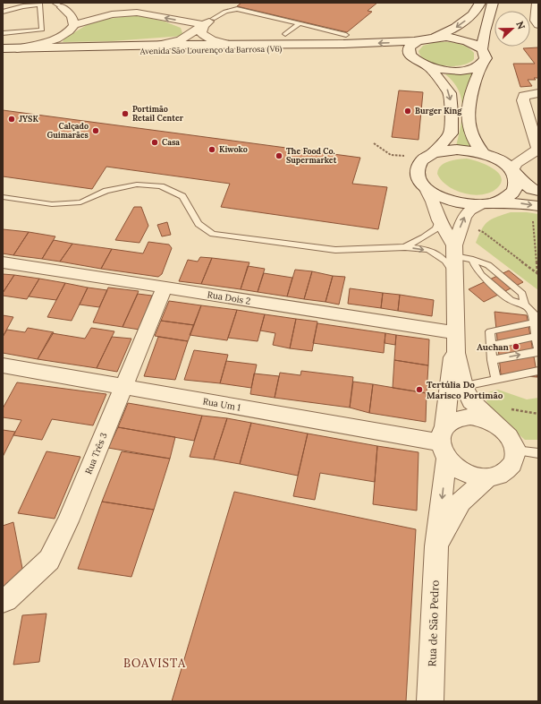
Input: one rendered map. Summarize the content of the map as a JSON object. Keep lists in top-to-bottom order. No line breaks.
{"streets":{"main road":["Avenida São Lourenço da Barrosa (V6)"],"street":["Rua Dois 2","Rua Um 1","Rua Três 3","Rua de São Pedro"]},"crossings":[["Rua Dois 2","Rua Três 3"],["Rua Dois 2","Rua de São Pedro"],["Rua Um 1","Rua Três 3"],["Rua Um 1","Rua de São Pedro"]],"districts":["BOAVISTA"],"places":["Burger King","Portimão Retail Center","JYSK","Calçado Guimarães","Casa","Kiwoko","The Food Co. Supermarket","Auchan","Tertúlia Do Marisco Portimão"],"north":"right"}
